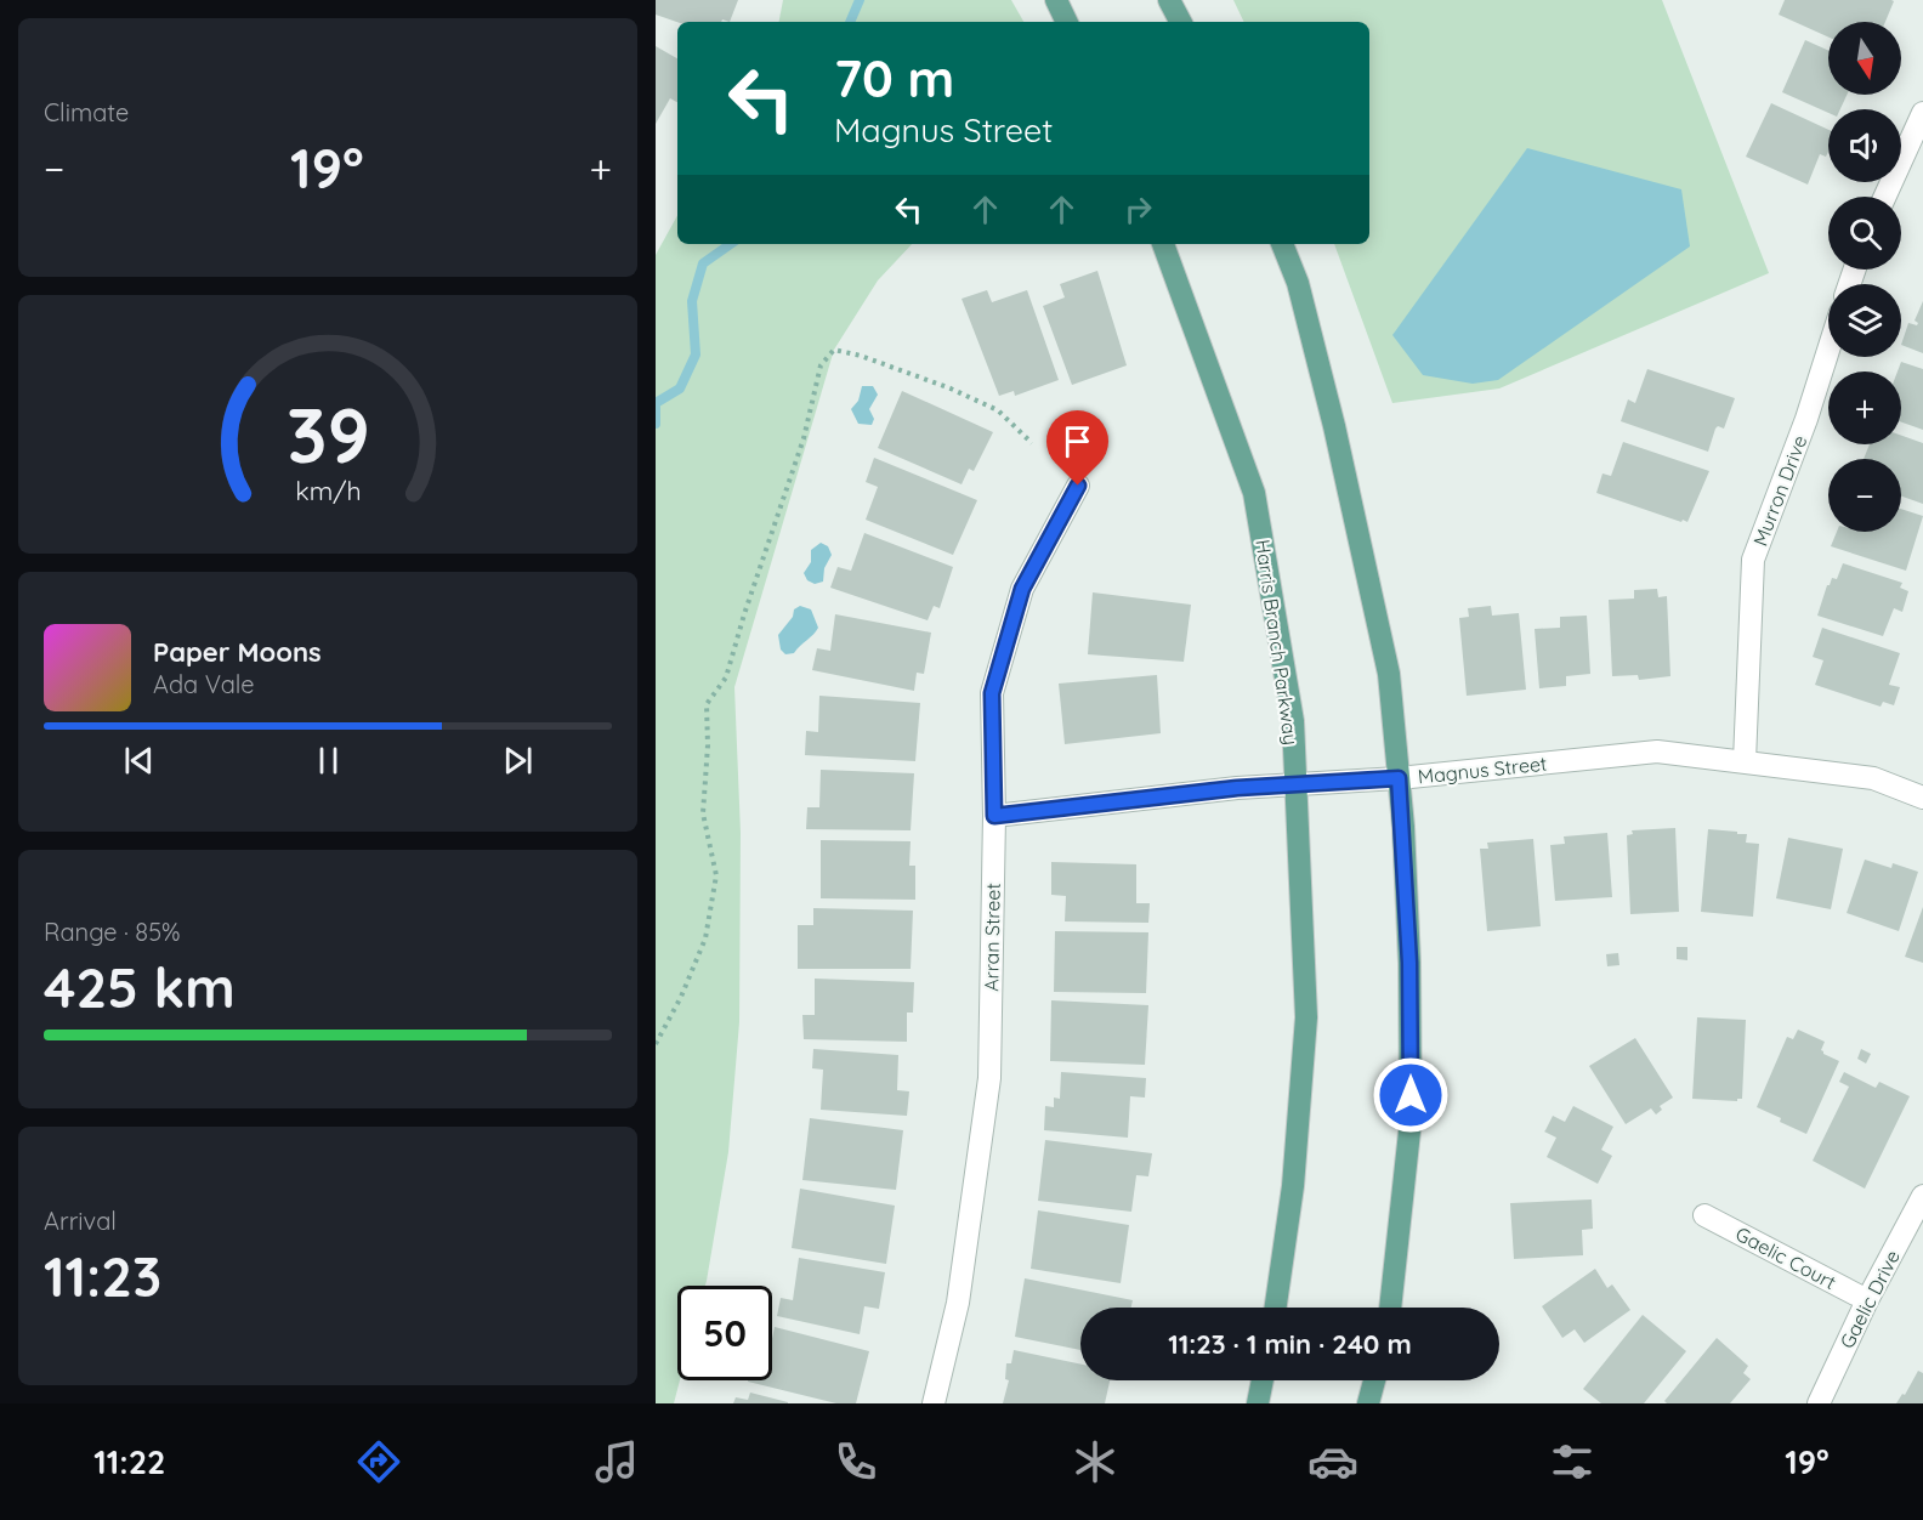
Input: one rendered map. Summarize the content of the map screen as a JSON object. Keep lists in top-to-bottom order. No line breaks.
{"streets":{"main road":["Harris Branch Parkway"],"street":["Murron Drive","Magnus Street","Arran Street","Gaelic Court","Gaelic Drive"]},"crossings":[["Murron Drive","Magnus Street"],["Harris Branch Parkway","Magnus Street"],["Magnus Street","Arran Street"],["Gaelic Court","Gaelic Drive"]],"north":"bottom","page":{"tile":["Climate",["Range · 85%","425 km"],["Arrival","11:23"]],"map_buttons":["+","−"],"turn":["70 m","Magnus Street"],"heat":["−","19°","+"],"song":["Paper Moons","Ada Vale"],"limit":"50","trip":"11:23 · 1 min · 240 m","tabs":["11:22","19°"],"gauge":["39","km/h"]}}
